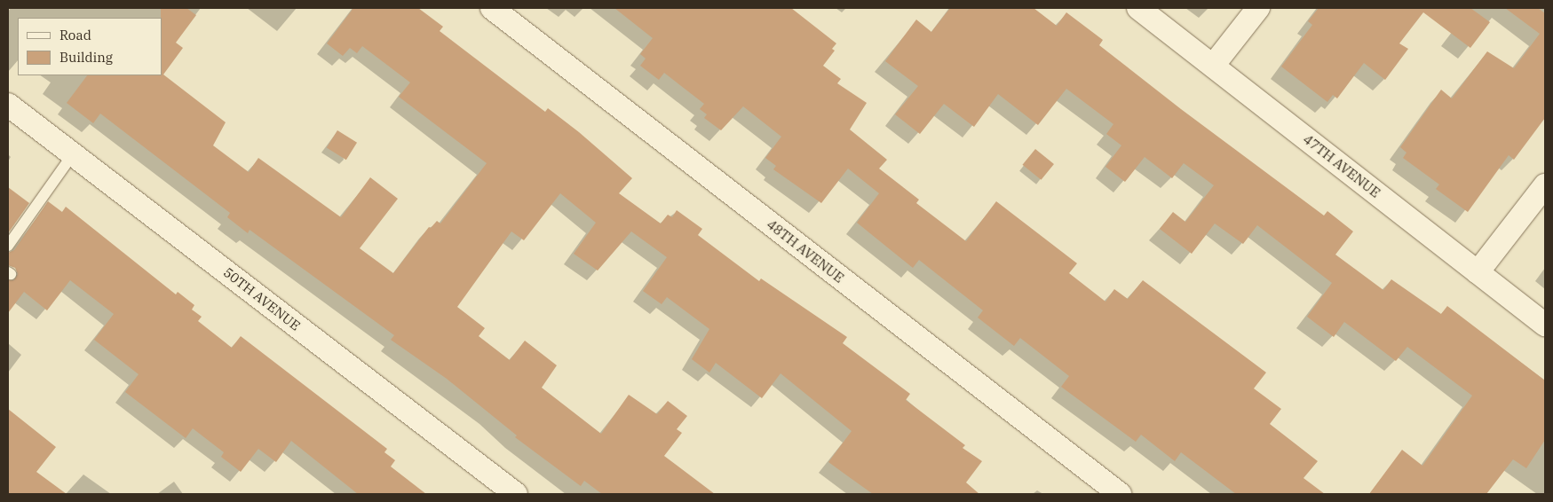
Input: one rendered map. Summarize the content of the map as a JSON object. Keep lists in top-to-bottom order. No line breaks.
{"streets":{"street":["47TH AVENUE","48TH AVENUE","50TH AVENUE"]},"legend":["Road","Building"]}
